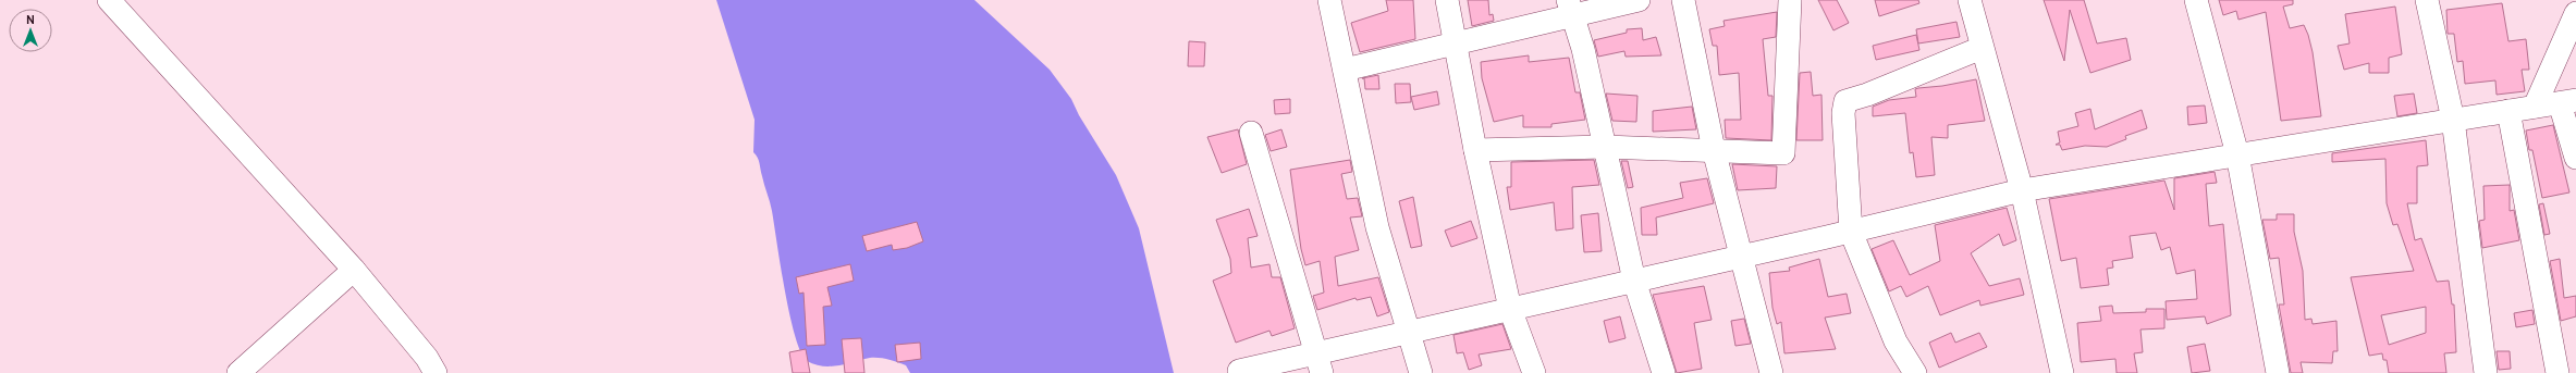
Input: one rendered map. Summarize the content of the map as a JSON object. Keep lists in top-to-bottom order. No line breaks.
{"north":"top"}
